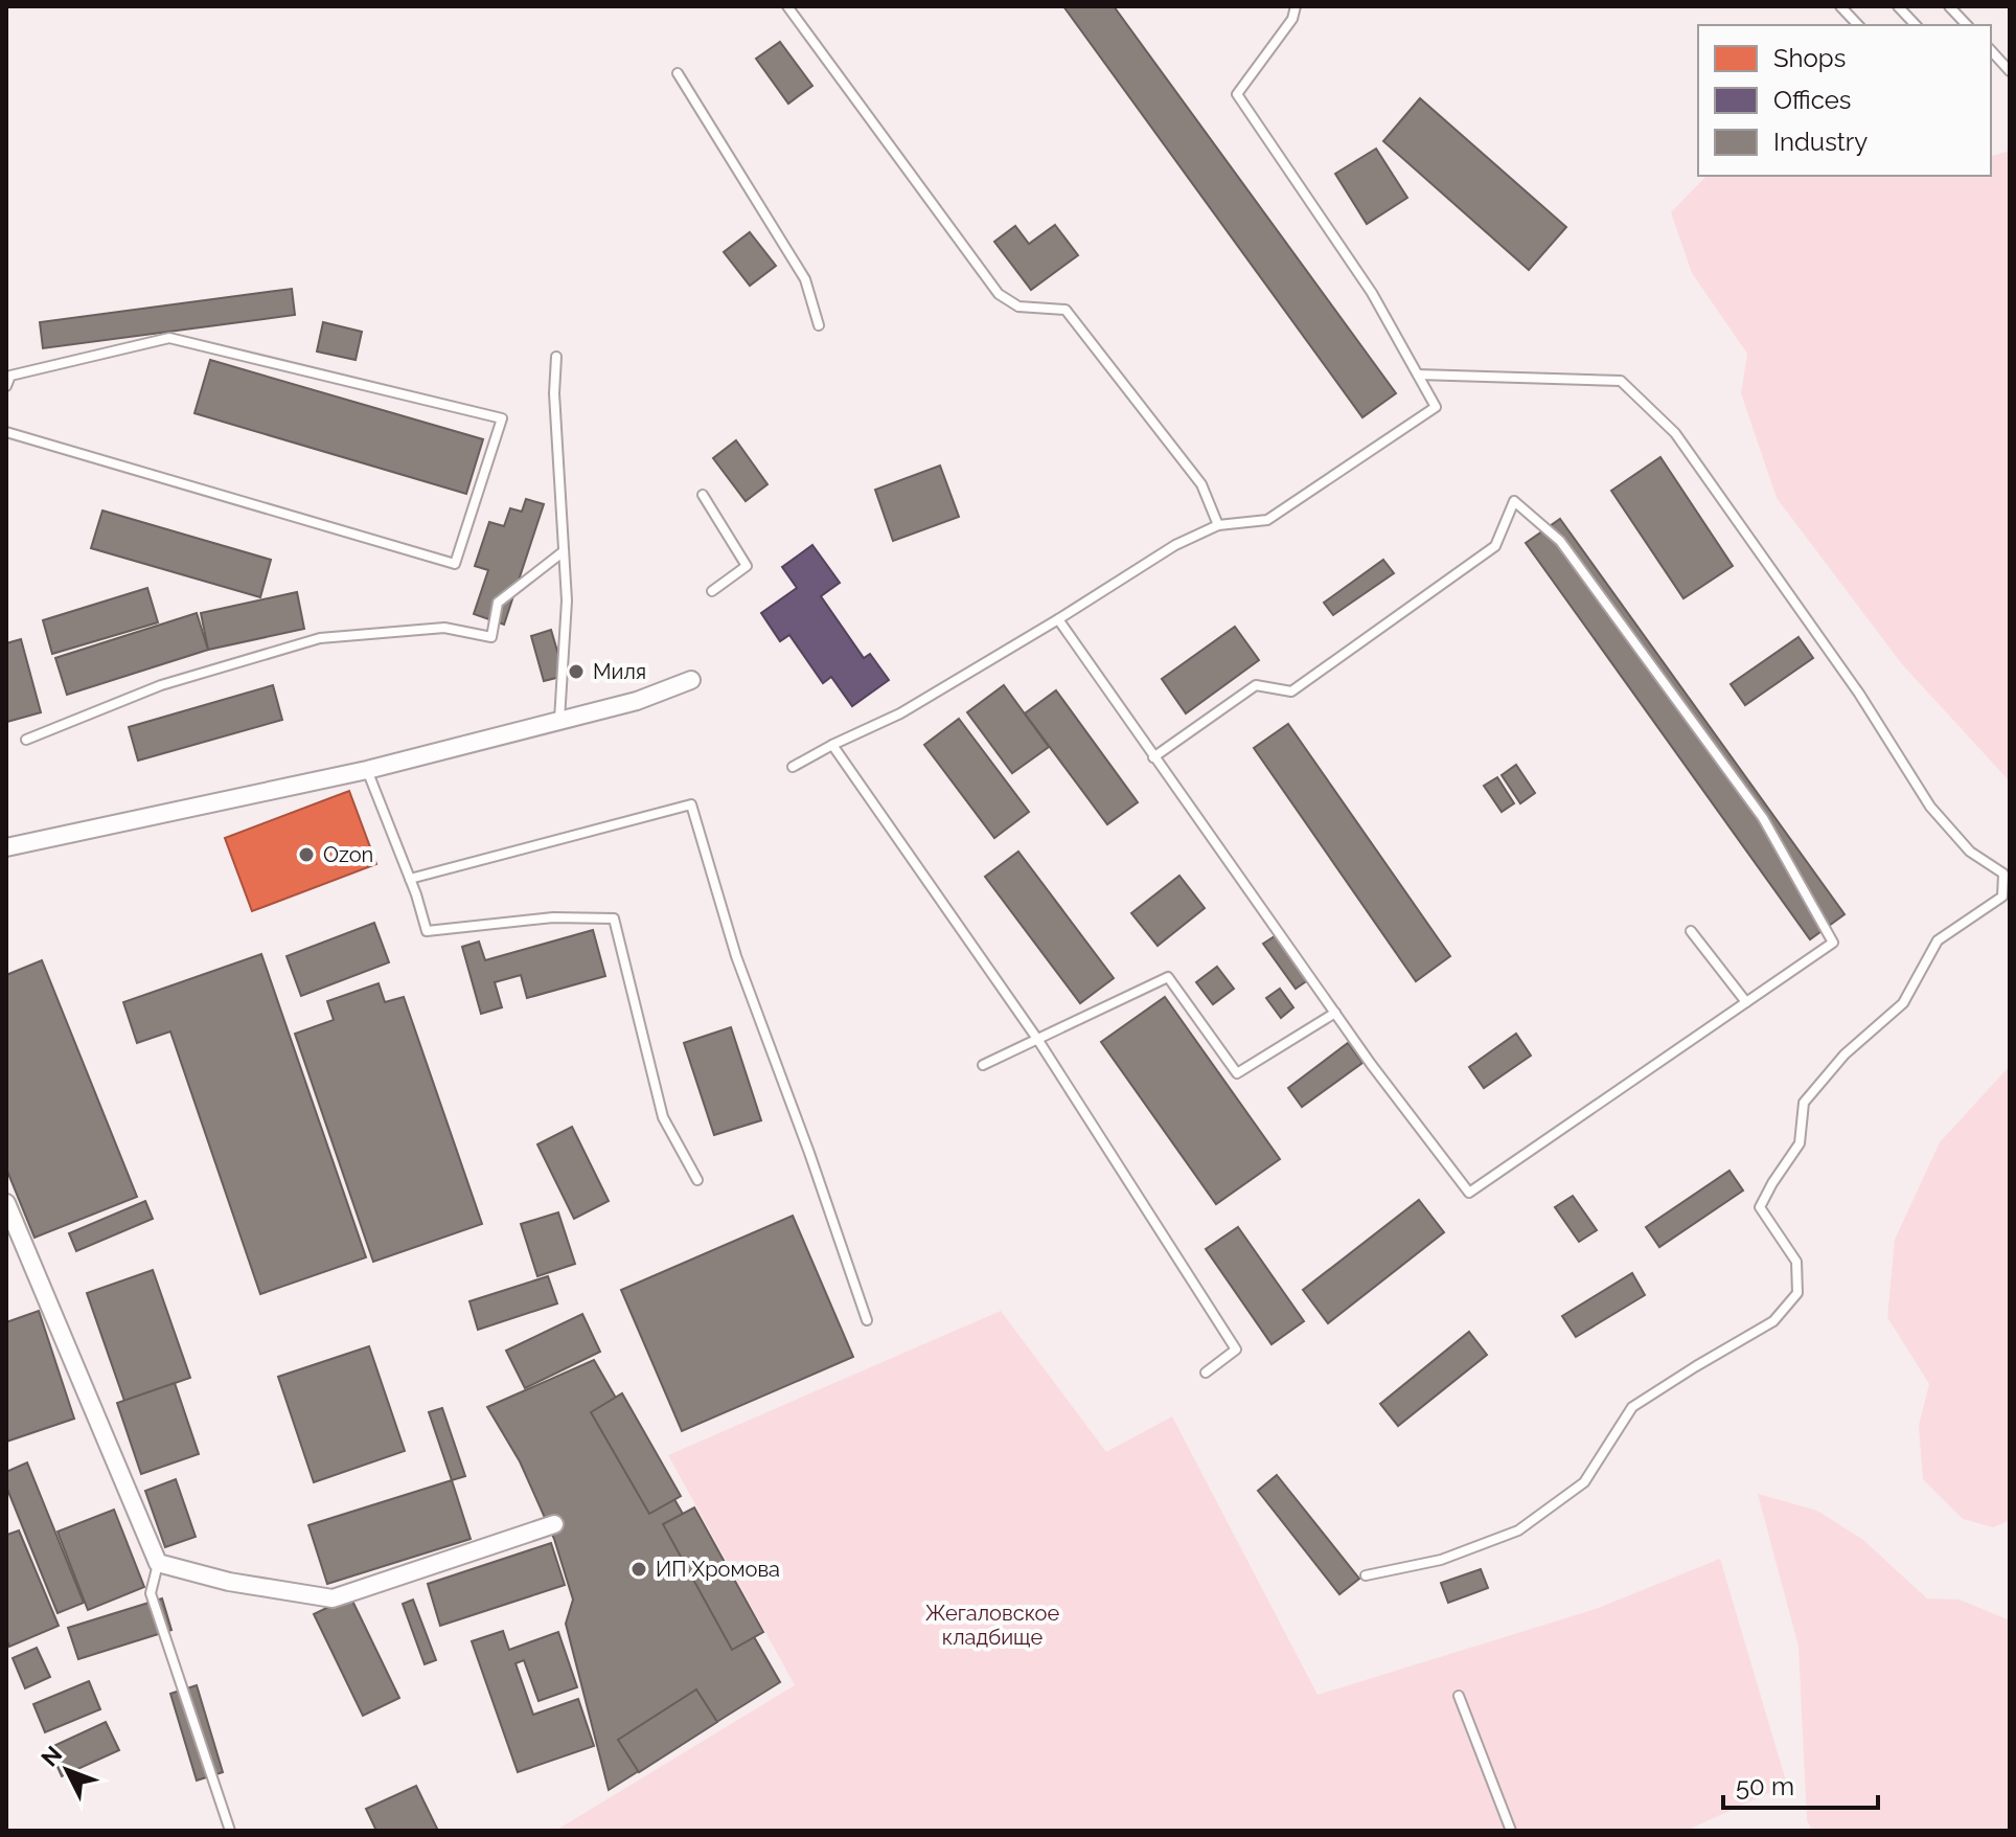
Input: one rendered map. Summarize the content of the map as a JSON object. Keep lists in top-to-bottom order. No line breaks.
{"parks":["Жегаловское кладбище"],"places":["Миля","Ozon","ИП Хромова"],"legend":["Shops","Offices","Industry"],"scale_bar":"50 m","north":"top left"}
